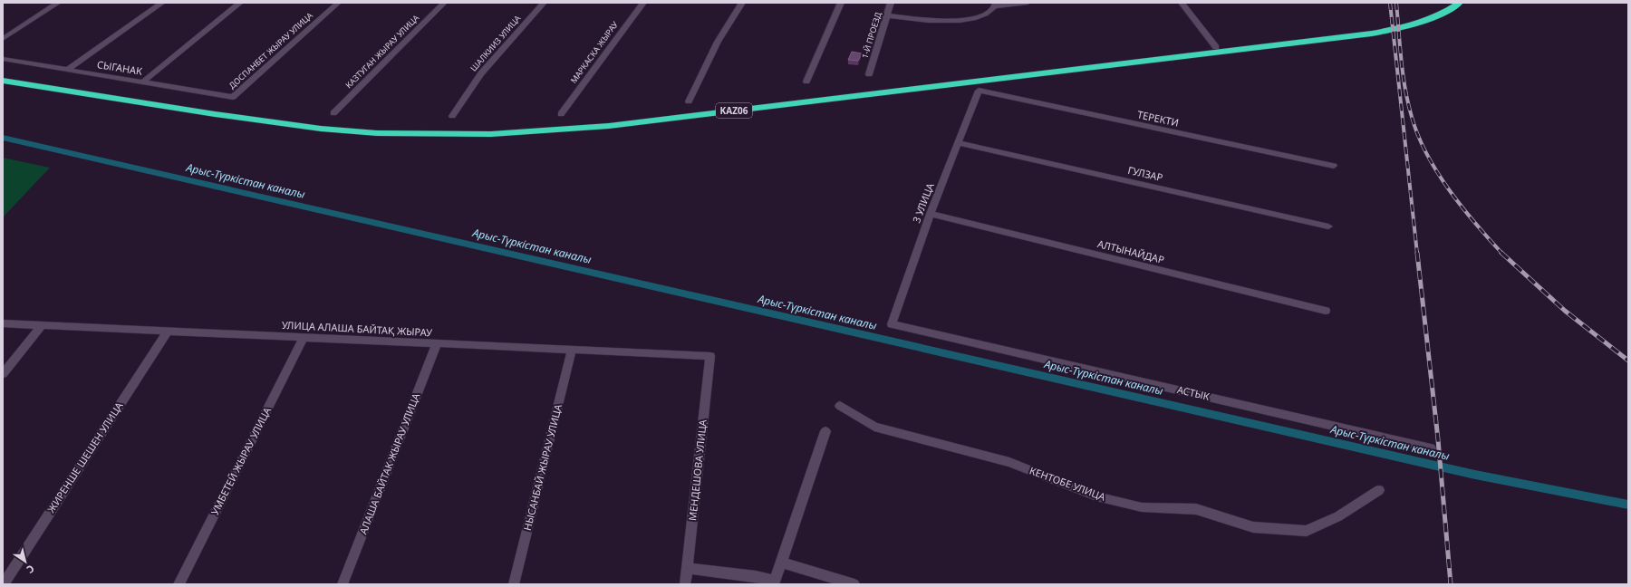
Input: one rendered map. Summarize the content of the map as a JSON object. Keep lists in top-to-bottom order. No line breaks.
{"streets":{"highway":["KАZ06"],"street":["1-Й ПРОЕЗД","ШАЛКИИЗ УЛИЦА","ДОСПАНБЕТ ЖЫРАУ УЛИЦА","КАЗТУГАН ЖЫРАУ УЛИЦА","МАРКАСКА ЖЫРАУ","СЫГАНАК","ТЕРЕКТИ","ГУЛЗАР","3 УЛИЦА","АЛТЫНАЙДАР","УЛИЦА АЛАША БАЙТАҚ ЖЫРАУ","АСТЫК","ЖИРЕНШЕ ШЕШЕН УЛИЦА","УМБЕТЕЙ ЖЫРАУ УЛИЦА","АЛАША БАЙТАК ЖЫРАУ УЛИЦА","НЫСАНБАЙ ЖЫРАУ УЛИЦА","МЕНДЕШОВА УЛИЦА","КЕНТОБЕ УЛИЦА"]},"crossings":[["ДОСПАНБЕТ ЖЫРАУ УЛИЦА","СЫГАНАК"],["ТЕРЕКТИ","3 УЛИЦА"],["ГУЛЗАР","3 УЛИЦА"],["3 УЛИЦА","АЛТЫНАЙДАР"],["3 УЛИЦА","АСТЫК"],["УЛИЦА АЛАША БАЙТАҚ ЖЫРАУ","ЖИРЕНШЕ ШЕШЕН УЛИЦА"],["УЛИЦА АЛАША БАЙТАҚ ЖЫРАУ","УМБЕТЕЙ ЖЫРАУ УЛИЦА"],["УЛИЦА АЛАША БАЙТАҚ ЖЫРАУ","АЛАША БАЙТАК ЖЫРАУ УЛИЦА"],["УЛИЦА АЛАША БАЙТАҚ ЖЫРАУ","НЫСАНБАЙ ЖЫРАУ УЛИЦА"],["УЛИЦА АЛАША БАЙТАҚ ЖЫРАУ","МЕНДЕШОВА УЛИЦА"]],"water":["Арыс-Түркістан каналы"],"north":"bottom right"}
